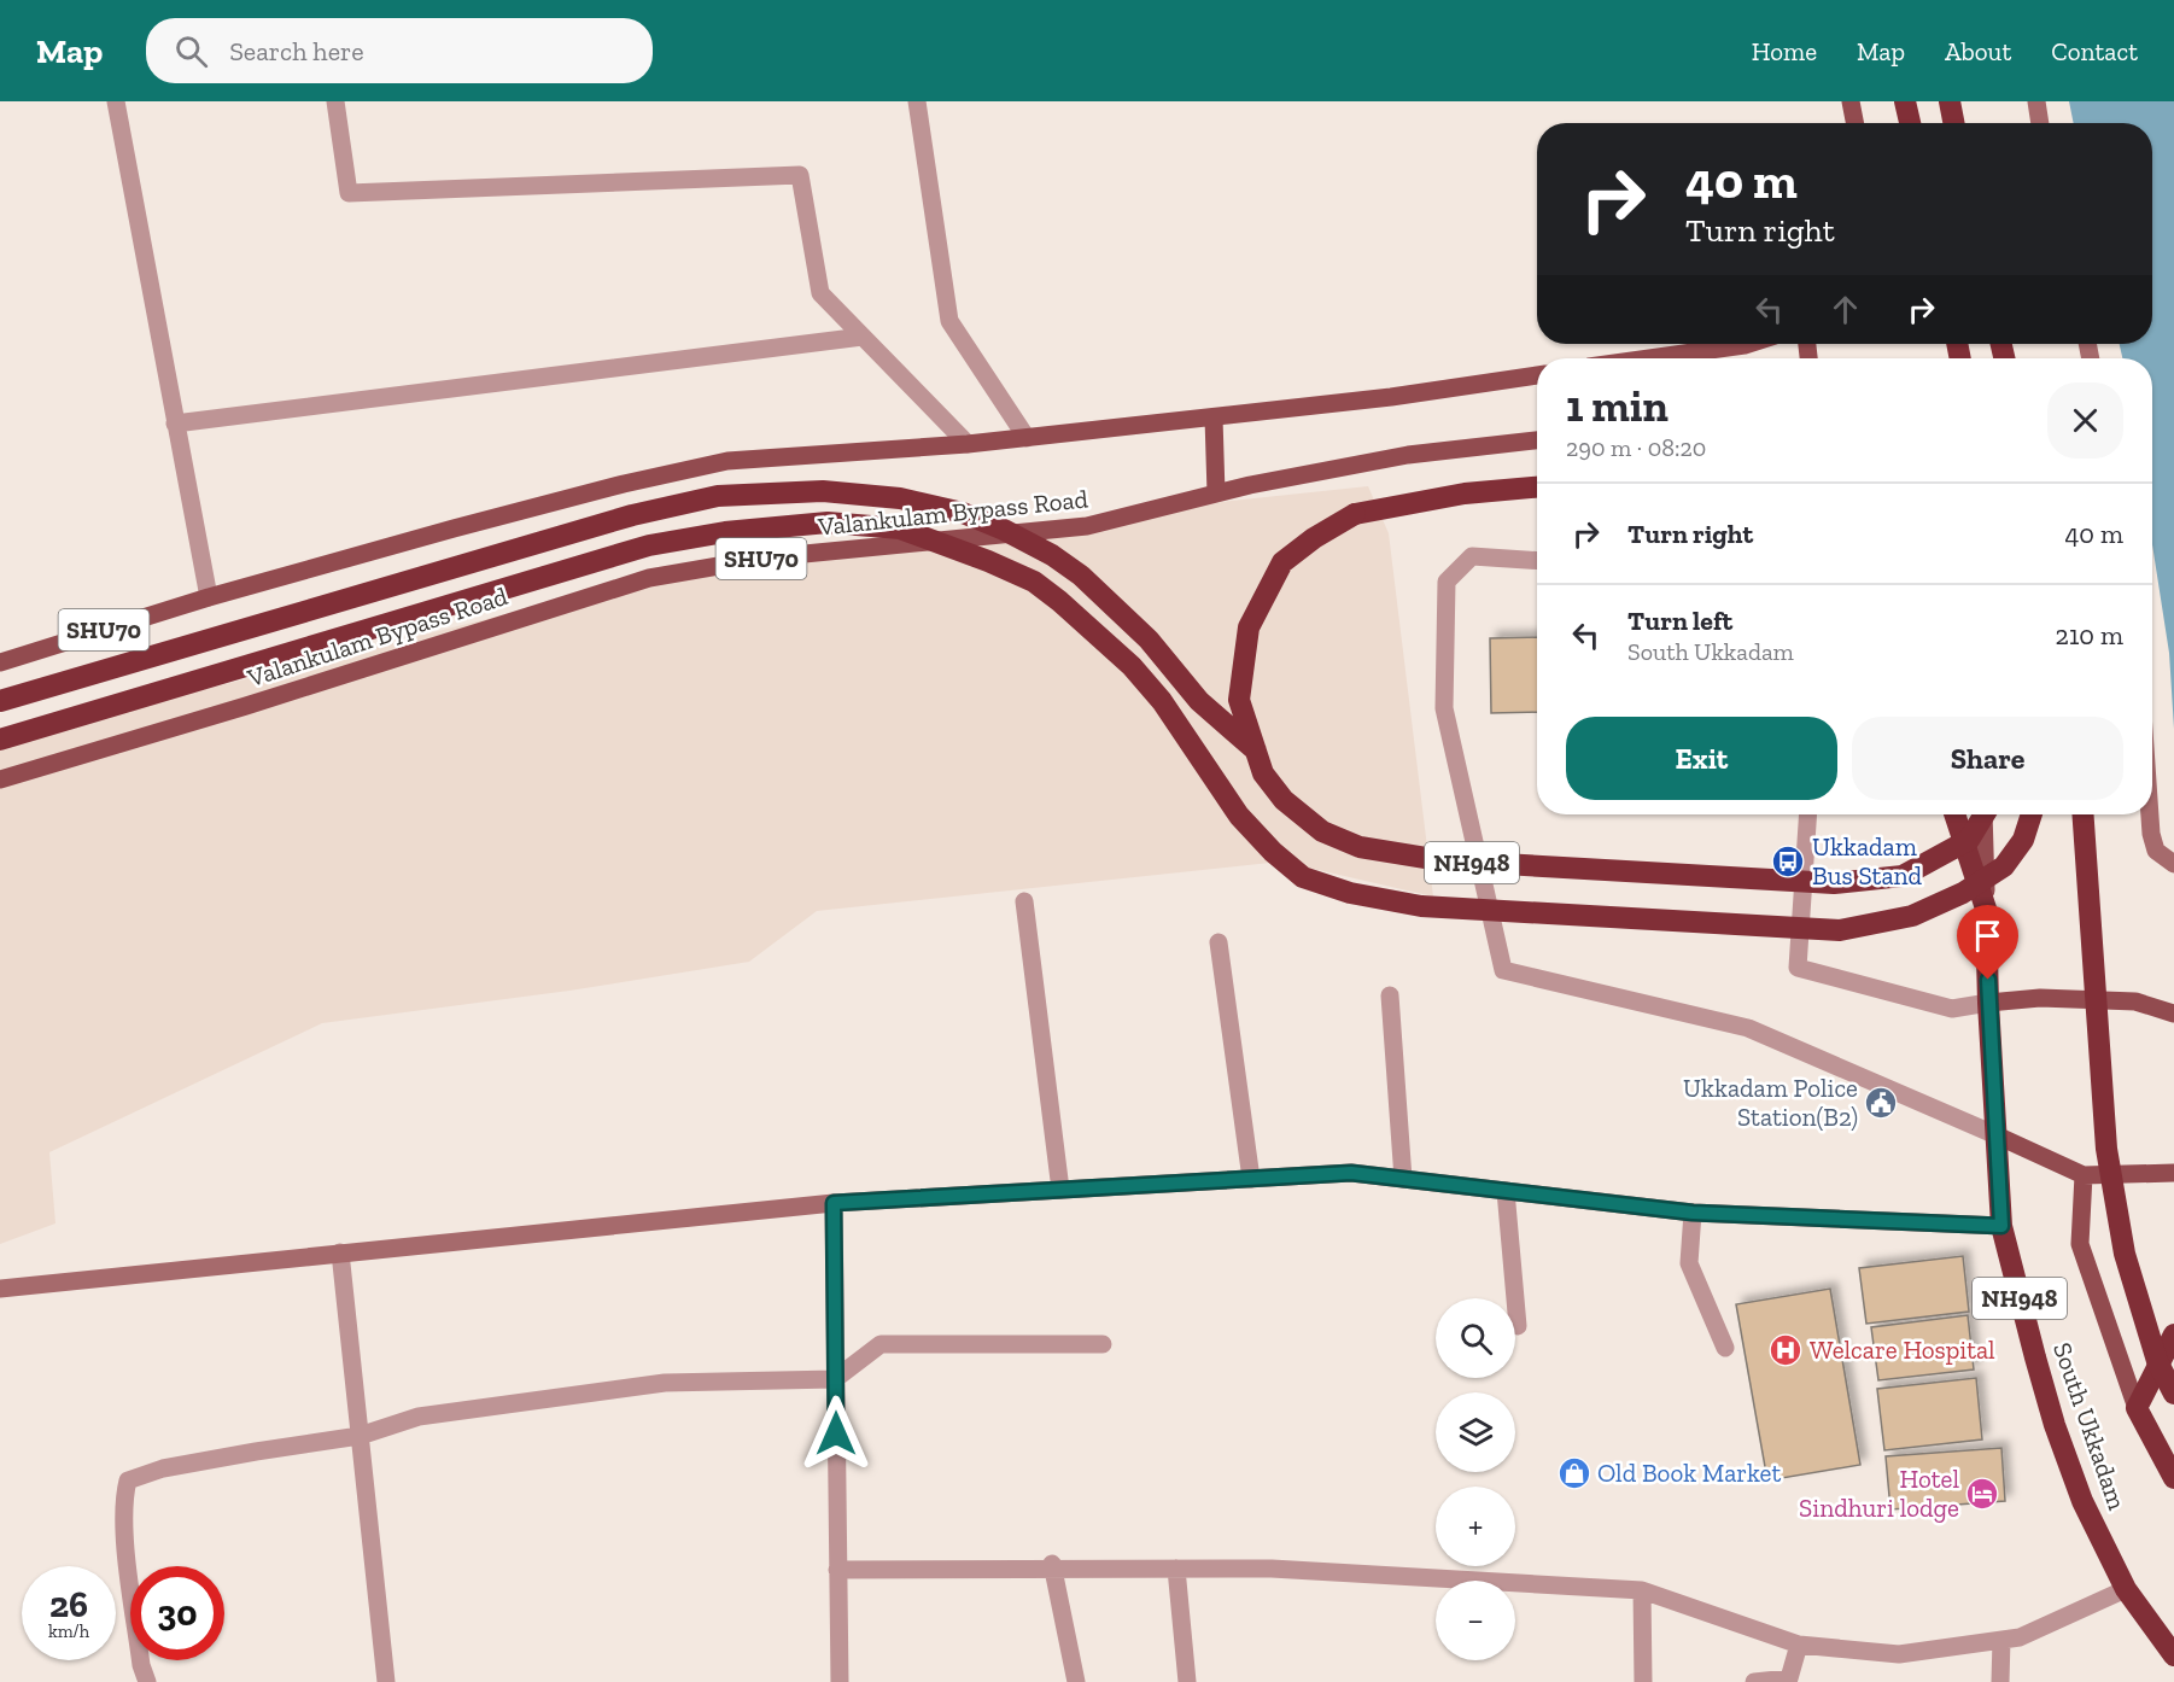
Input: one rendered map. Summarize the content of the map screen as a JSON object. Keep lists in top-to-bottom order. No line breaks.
{"streets":{"highway":["NH948","South Ukkadam"],"main road":["Valankulam Bypass Road","SHU70"]},"crossings":[["NH948","South Ukkadam"]],"places":{"bus stop":["Ukkadam Bus Stand"],"public building":["Ukkadam Police Station(B2)"],"hospital":["Welcare Hospital"],"shop":["Old Book Market"],"hotel":["Hotel Sindhuri lodge"]},"page":{"header":"Map","search":"Search here","nav":["Home","Map","About","Contact"],"turn":["40 m","Turn right"],"heading":["1 min","290 m · 08:20"],"list":[{"name":"Turn right","value":"40 m"},{"name":"Turn left","note":"South Ukkadam","value":"210 m"}],"buttons":["Exit","Share"],"map_buttons":["+","−"],"speed":"26 km/h","limit":"30"}}
